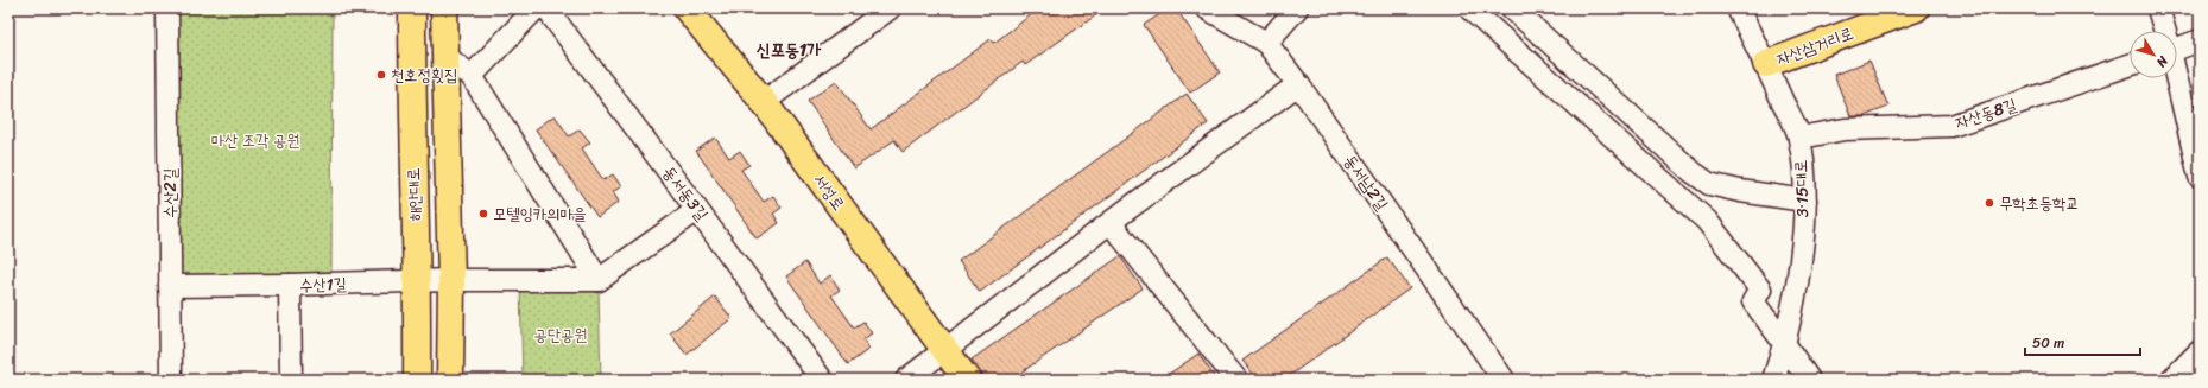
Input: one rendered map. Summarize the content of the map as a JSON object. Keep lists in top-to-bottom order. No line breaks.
{"streets":{"main road":["자산삼거리로","서성로","해안대로"],"street":["자산동8길","동서남2길","3·15대로","수산2길","동서동3길","수산1길"]},"crossings":[["자산삼거리로","3·15대로"],["자산동8길","3·15대로"],["해안대로","수산1길"]],"districts":["신포동1가"],"parks":["마산 조각 공원","공단공원"],"places":["천호정횟집","무학초등학교","모텔잉카의마을"],"scale_bar":"50 m","north":"bottom right"}
